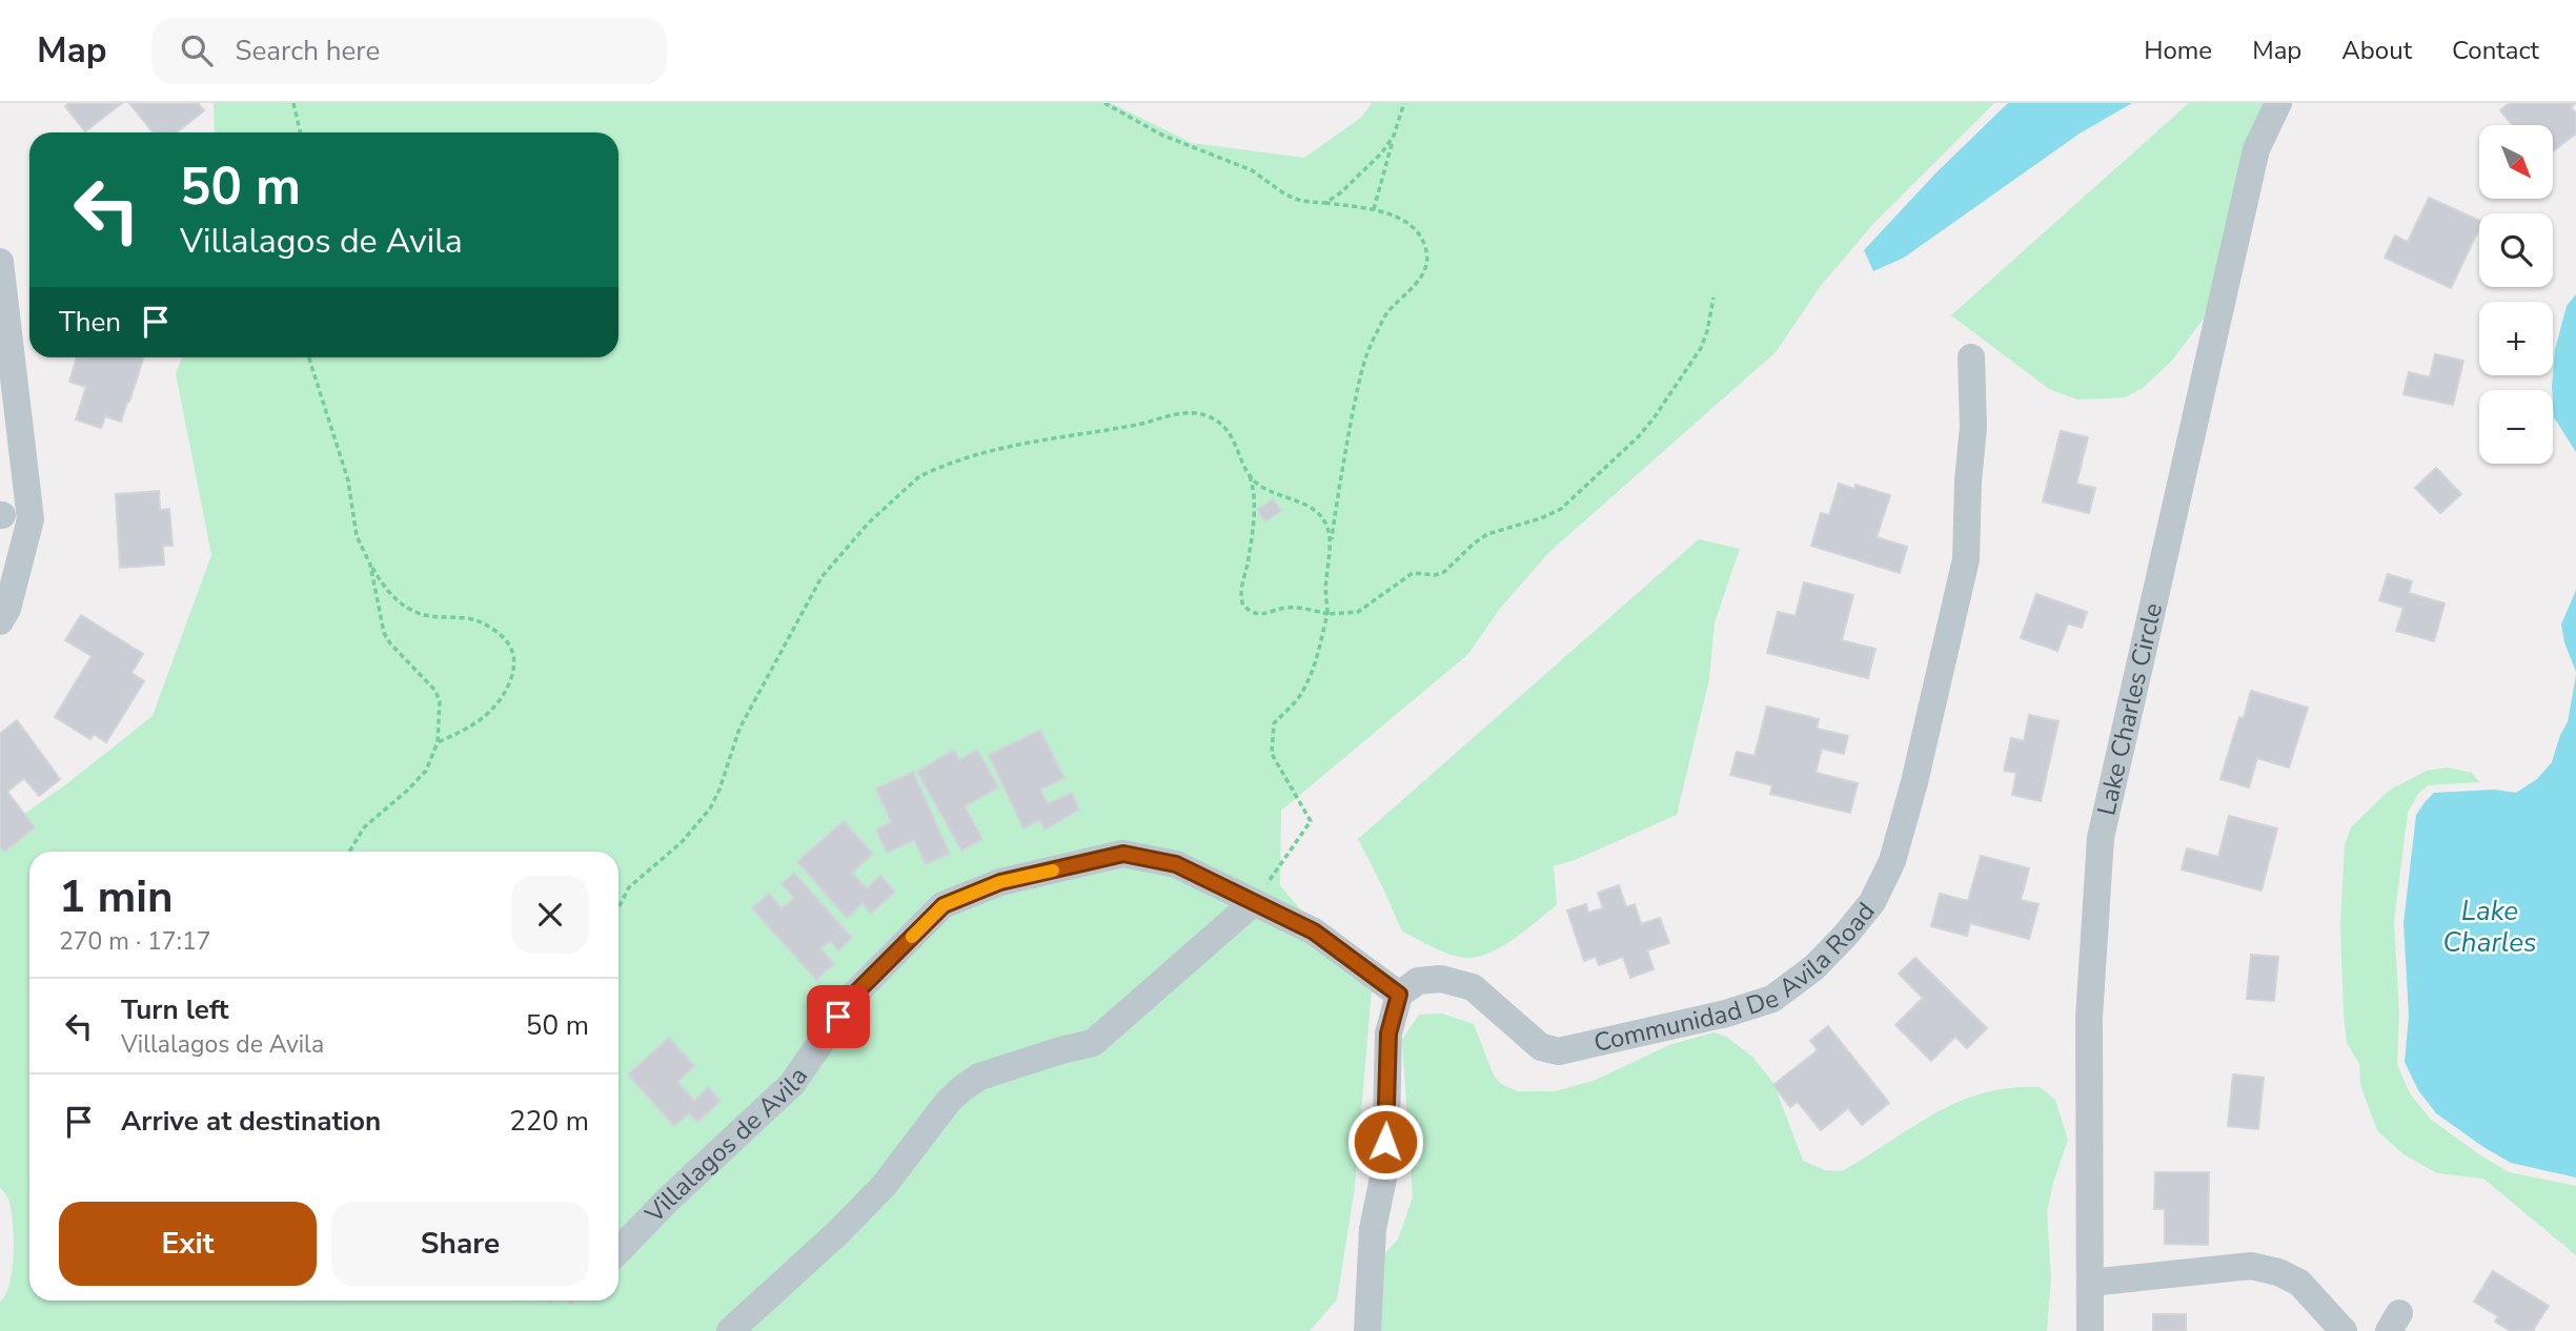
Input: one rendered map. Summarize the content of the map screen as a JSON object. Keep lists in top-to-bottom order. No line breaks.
{"streets":{"street":["Lake Charles Circle","Communidad De Avila Road","Villalagos de Avila"]},"crossings":[["Communidad De Avila Road","Villalagos de Avila"]],"water":["Lake Charles"],"north":"bottom right","page":{"header":"Map","search":"Search here","nav":["Home","Map","About","Contact"],"map_buttons":["+","−"],"turn":["50 m","Villalagos de Avila"],"then":"Then","heading":["1 min","270 m · 17:17"],"list":[{"name":"Turn left","note":"Villalagos de Avila","value":"50 m"},{"name":"Arrive at destination","value":"220 m"}],"buttons":["Exit","Share"]}}
